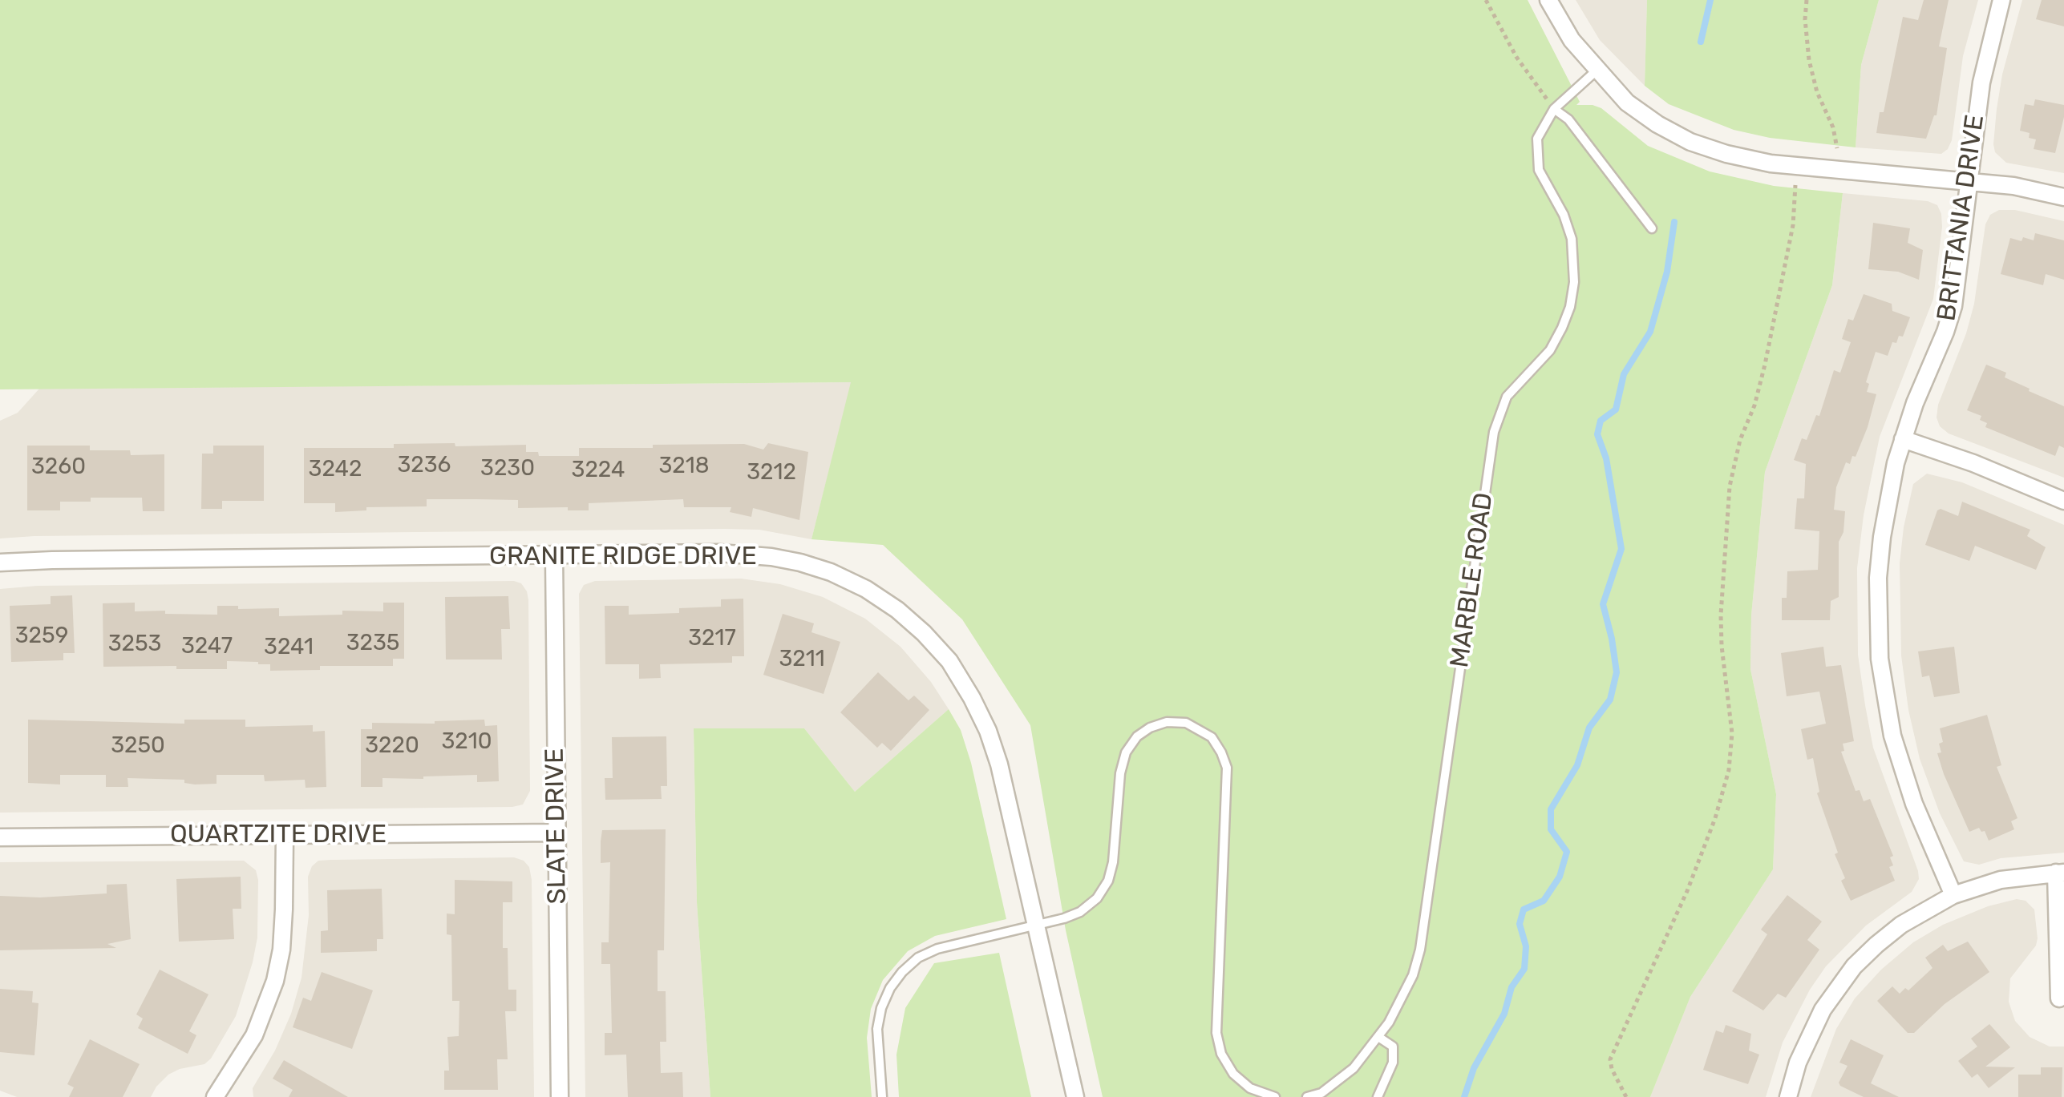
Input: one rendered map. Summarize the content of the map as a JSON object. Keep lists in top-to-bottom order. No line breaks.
{"streets":{"street":["BRITTANIA DRIVE","GRANITE RIDGE DRIVE","SLATE DRIVE","QUARTZITE DRIVE"],"lane":["MARBLE ROAD"]},"crossings":[["GRANITE RIDGE DRIVE","SLATE DRIVE"],["SLATE DRIVE","QUARTZITE DRIVE"]],"house_numbers":["3236","3218","3260","3230","3242","3224","3212","3259","3217","3235","3253","3247","3241","3211","3210","3250","3220"]}
